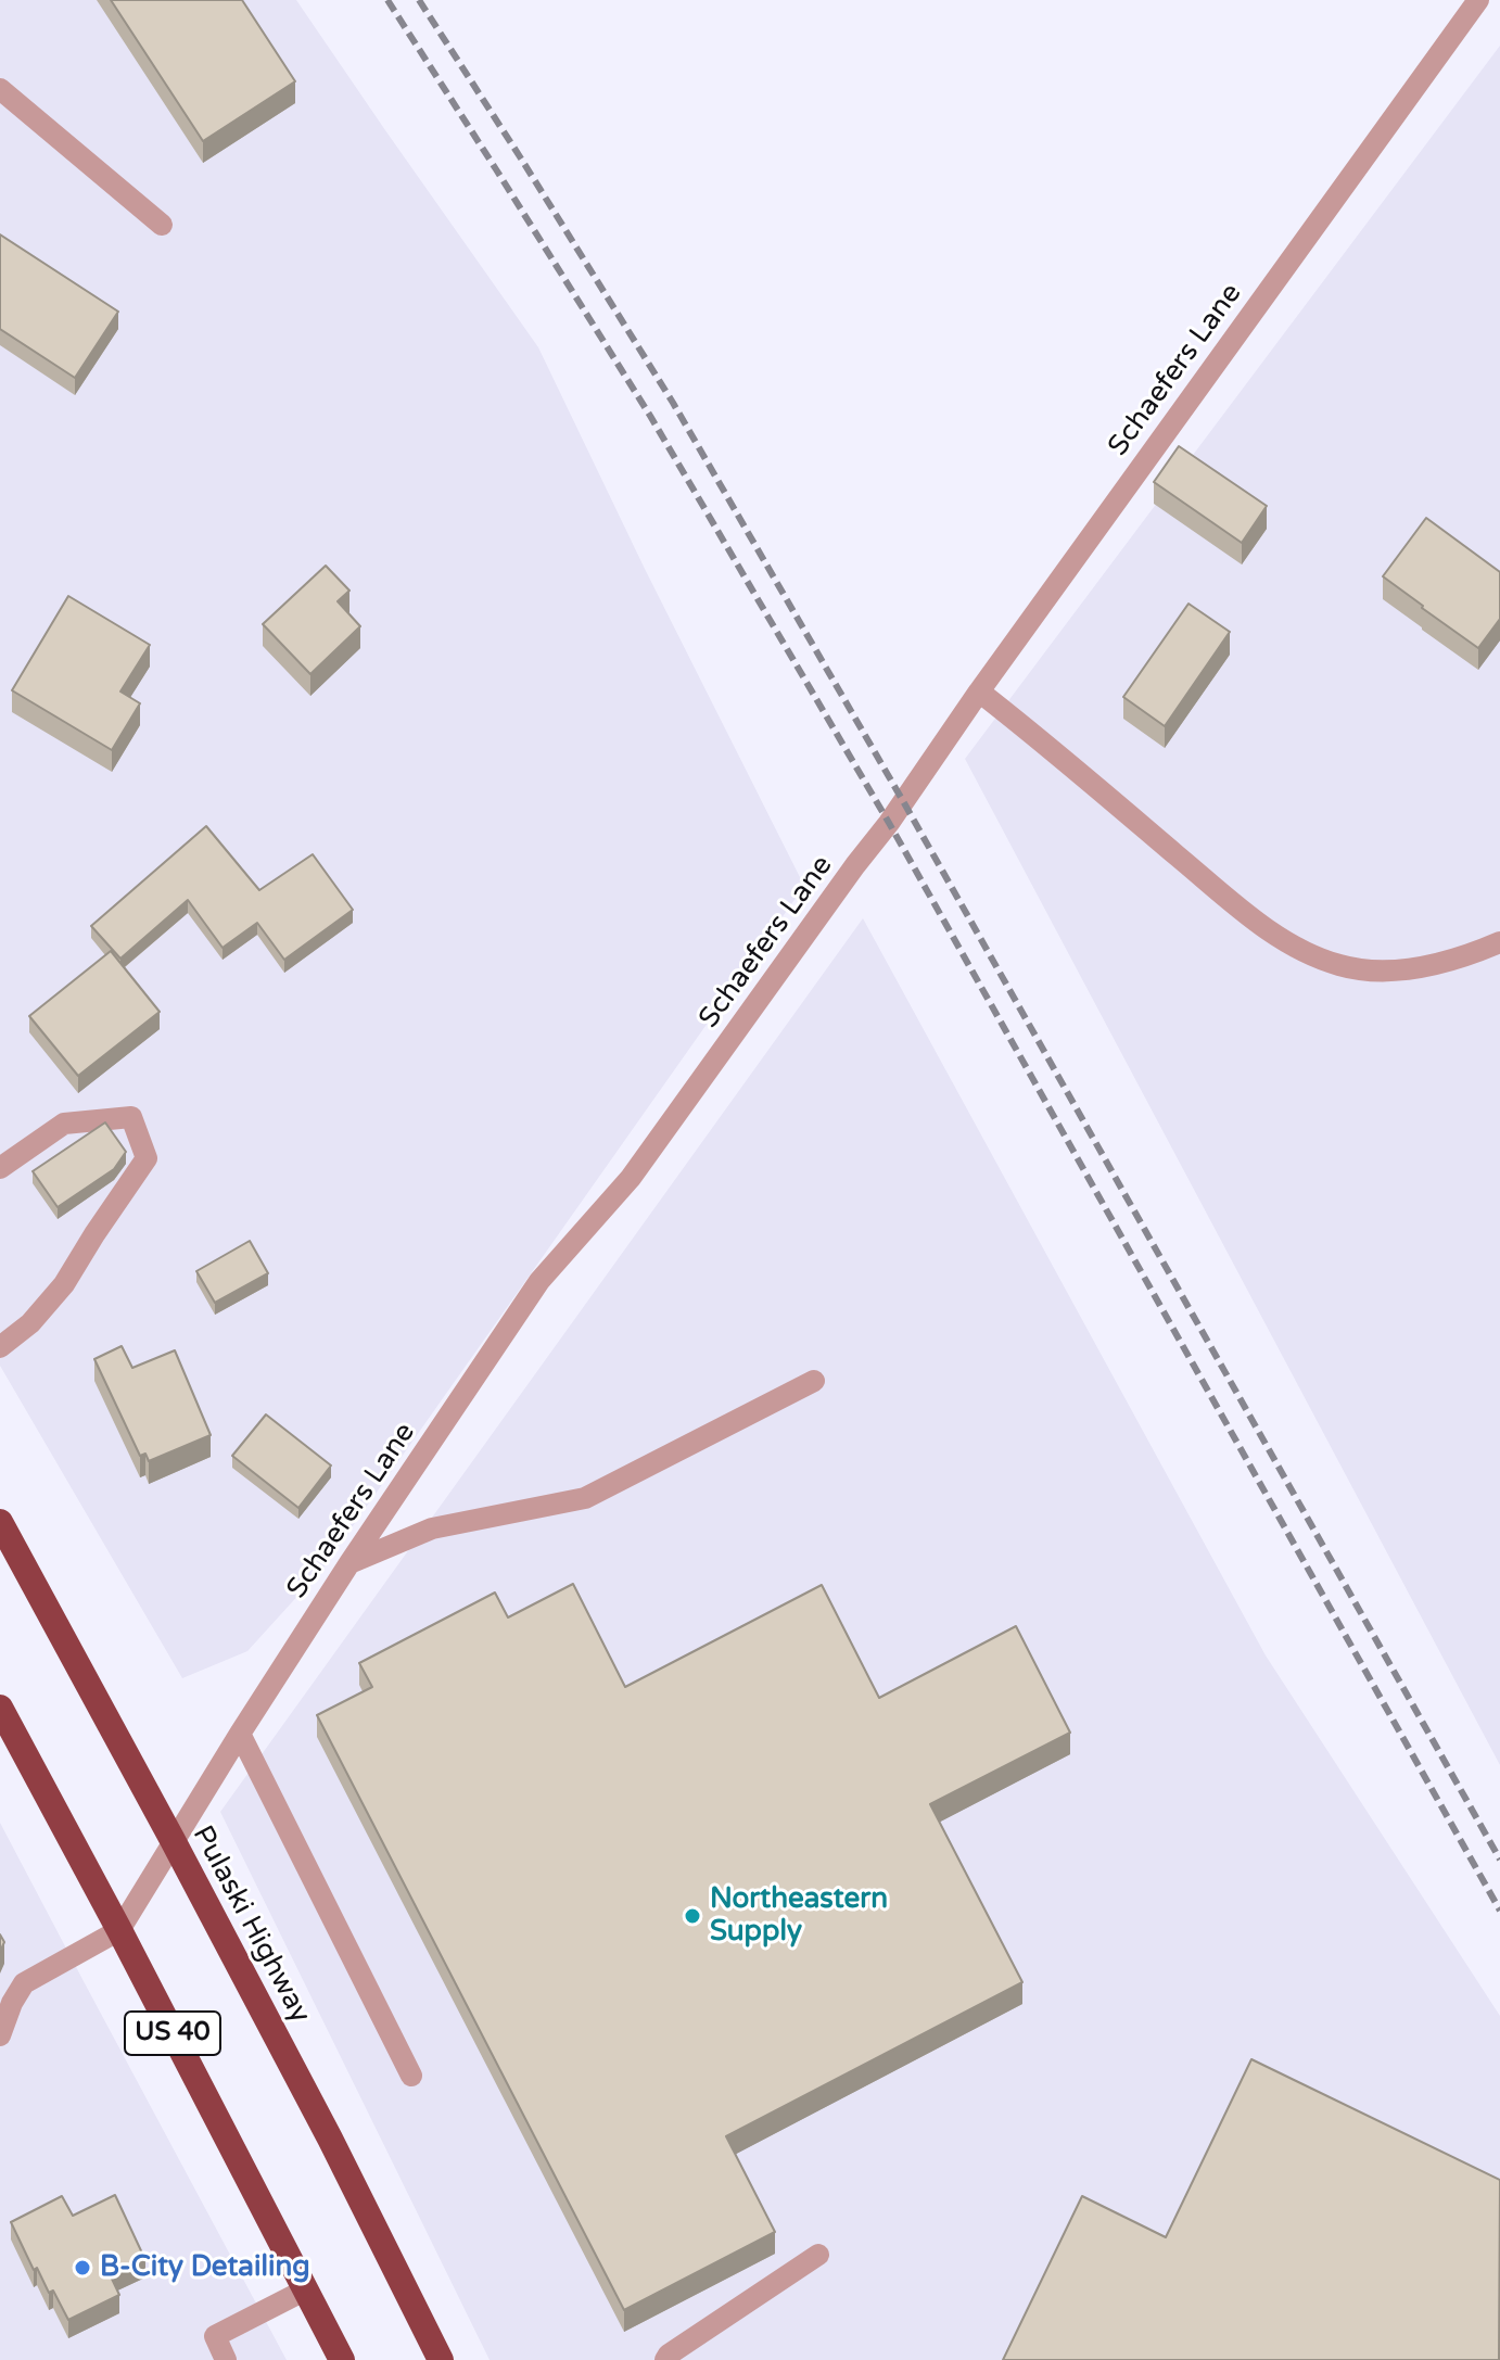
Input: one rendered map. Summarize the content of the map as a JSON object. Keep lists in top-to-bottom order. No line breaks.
{"streets":{"highway":["Pulaski Highway","US 40"],"lane":["Schaefers Lane"]},"crossings":[["Schaefers Lane","Pulaski Highway"],["Schaefers Lane","US 40"]],"places":["Northeastern Supply","B-City Detailing"]}
